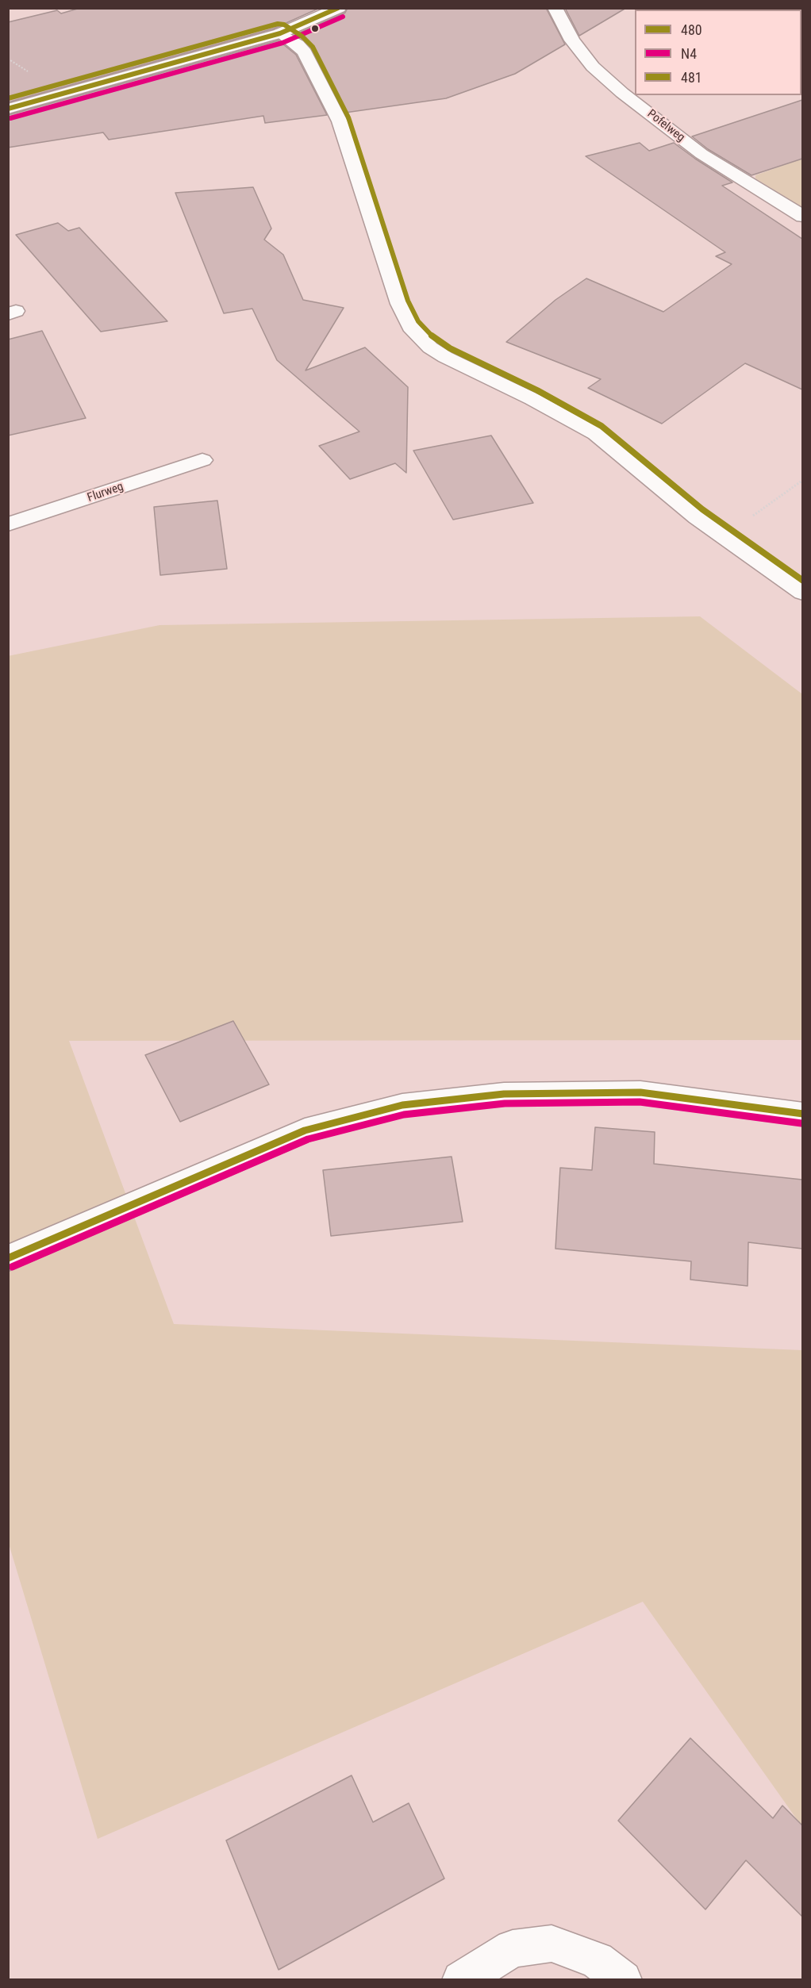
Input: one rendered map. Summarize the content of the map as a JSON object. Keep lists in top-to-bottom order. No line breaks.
{"streets":{"street":["Pofelweg","Flurweg"]},"lines":["transit line 480","transit line N4","transit line 481"],"legend":["480","N4","481"]}
